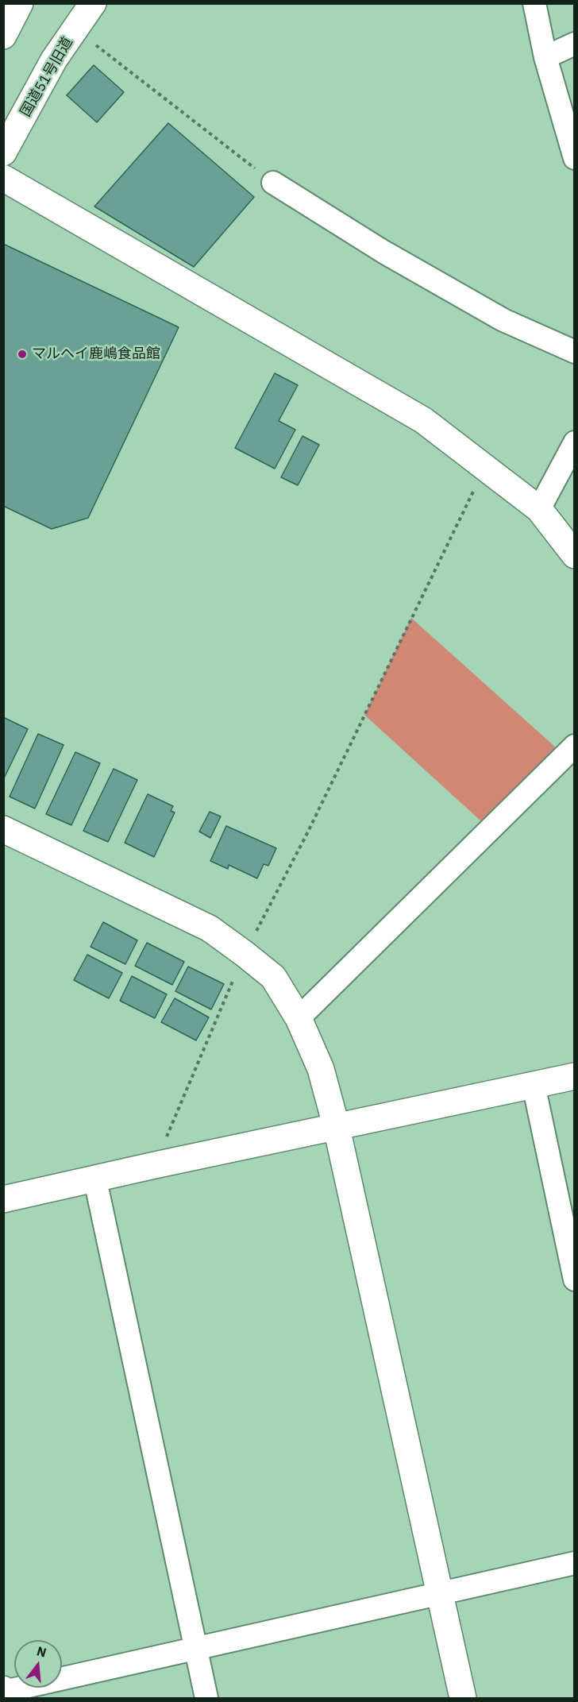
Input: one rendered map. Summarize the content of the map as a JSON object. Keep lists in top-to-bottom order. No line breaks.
{"streets":{"main road":["国道51号旧道"]},"places":["マルヘイ鹿嶋食品館"],"north":"top"}
